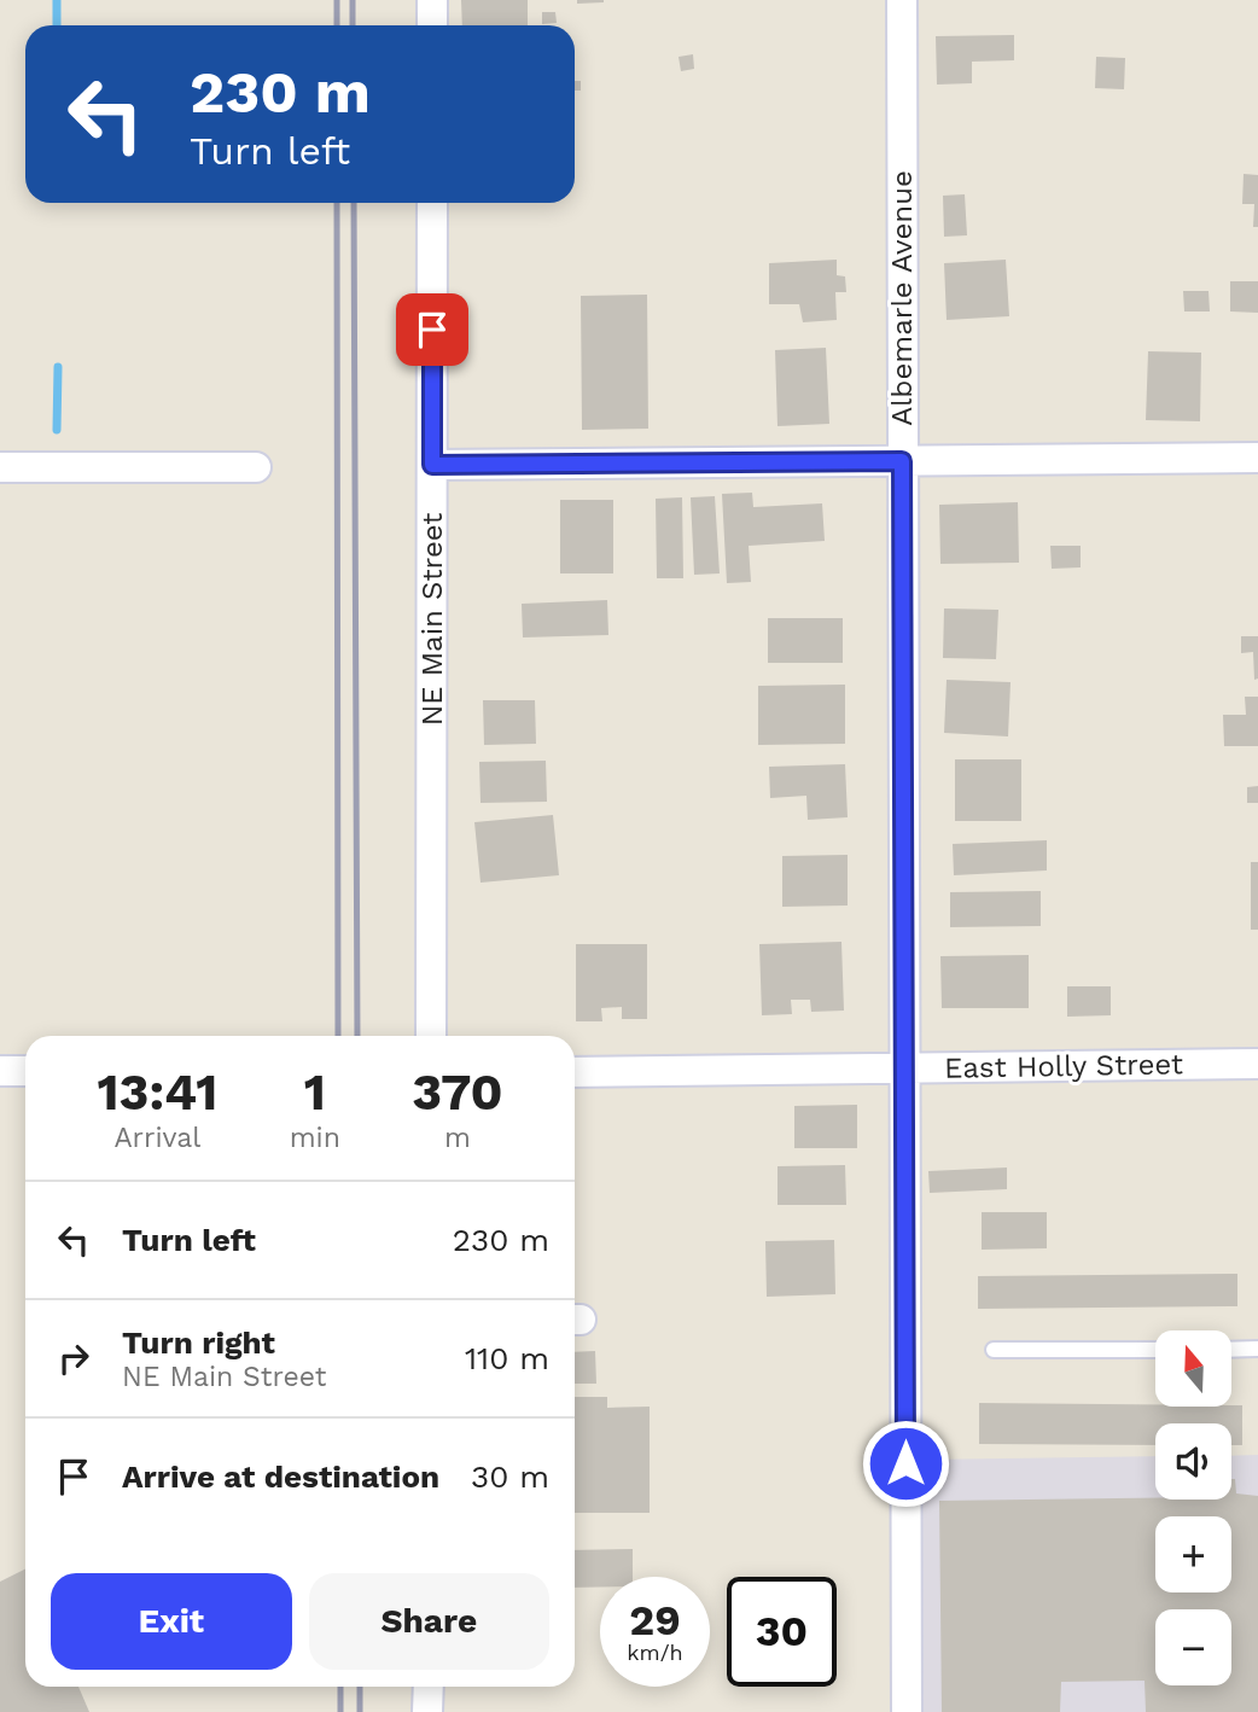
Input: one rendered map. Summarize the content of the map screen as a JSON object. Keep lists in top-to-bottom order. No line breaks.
{"streets":{"street":["Albemarle Avenue","NE Main Street","East Holly Street"]},"crossings":[["Albemarle Avenue","East Holly Street"]],"north":"top","page":{"turn":["230 m","Turn left"],"eta":["13:41","Arrival","1","min","370","m"],"list":[{"name":"Turn left","value":"230 m"},{"name":"Turn right","note":"NE Main Street","value":"110 m"},{"name":"Arrive at destination","value":"30 m"}],"map_buttons":["+","−"],"buttons":["Exit","Share"],"speed":"29 km/h","limit":"30"}}
